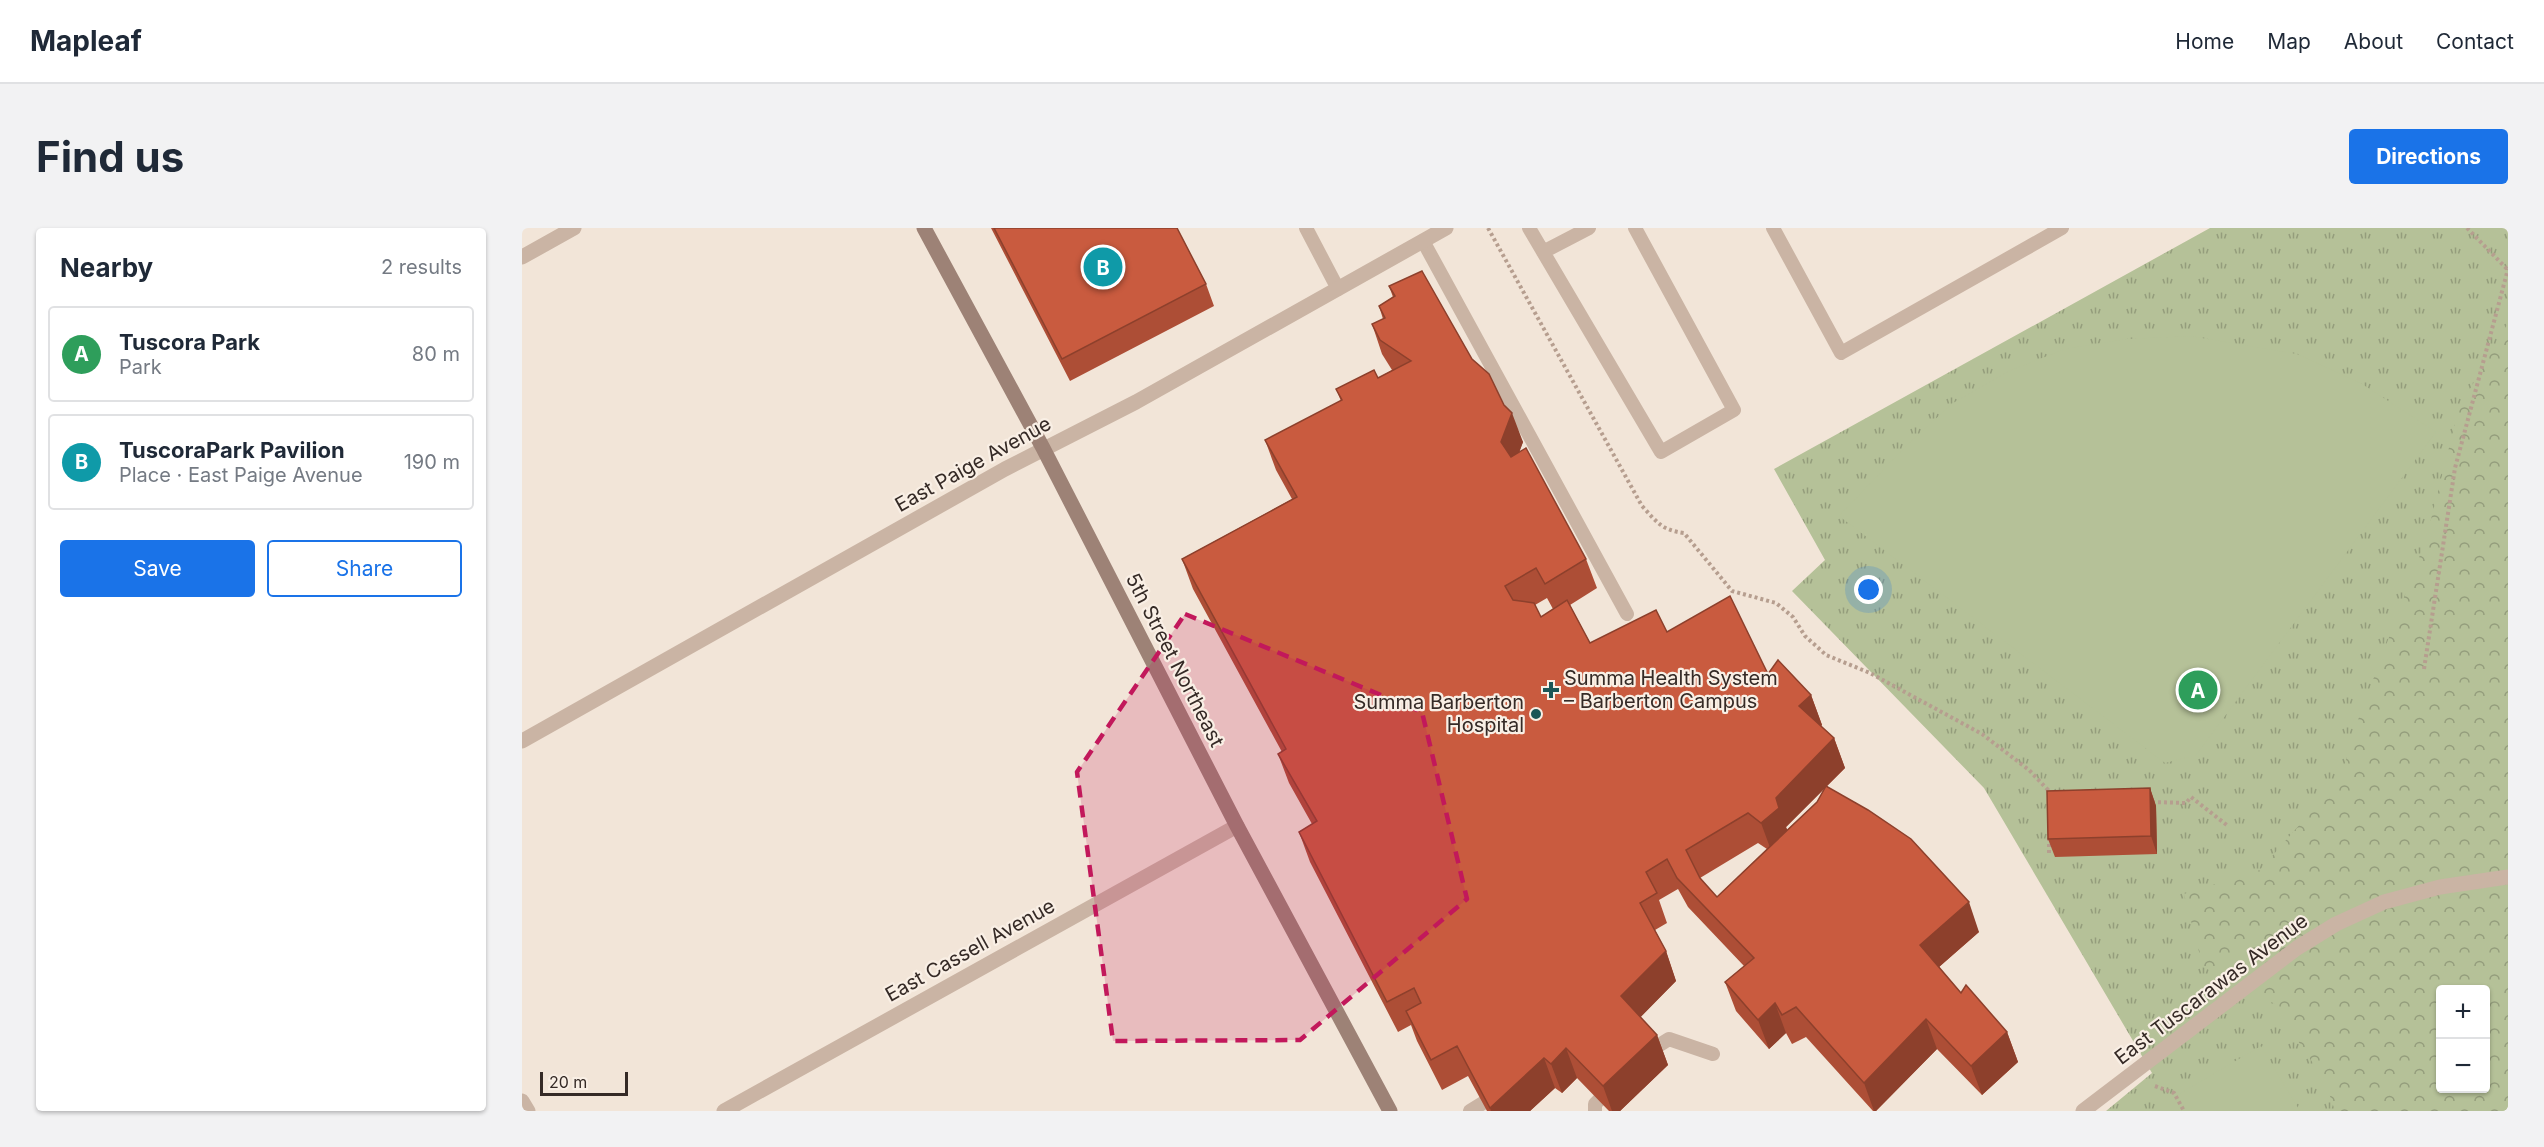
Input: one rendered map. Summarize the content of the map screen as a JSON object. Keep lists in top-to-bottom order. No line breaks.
{"streets":{"main road":["5th Street Northeast"],"street":["East Paige Avenue","East Cassell Avenue","East Tuscarawas Avenue"]},"crossings":[["East Paige Avenue","5th Street Northeast"],["5th Street Northeast","East Cassell Avenue"]],"places":{"health":["Summa Health System – Barberton Campus"],"other":["Summa Barberton Hospital"]},"scale_bar":"20 m","page":{"header":"Mapleaf","nav":["Home","Map","About","Contact"],"buttons":["Directions",["Save","Share"]],"title":"Find us","heading":["Nearby","2 results"],"pins":["B","A"],"list":[{"mark":"A","name":"Tuscora Park","note":"Park","value":"80 m"},{"mark":"B","name":"TuscoraPark Pavilion","note":"Place · East Paige Avenue","value":"190 m"}],"map_buttons":["+","−"],"scale":"20 m"}}
